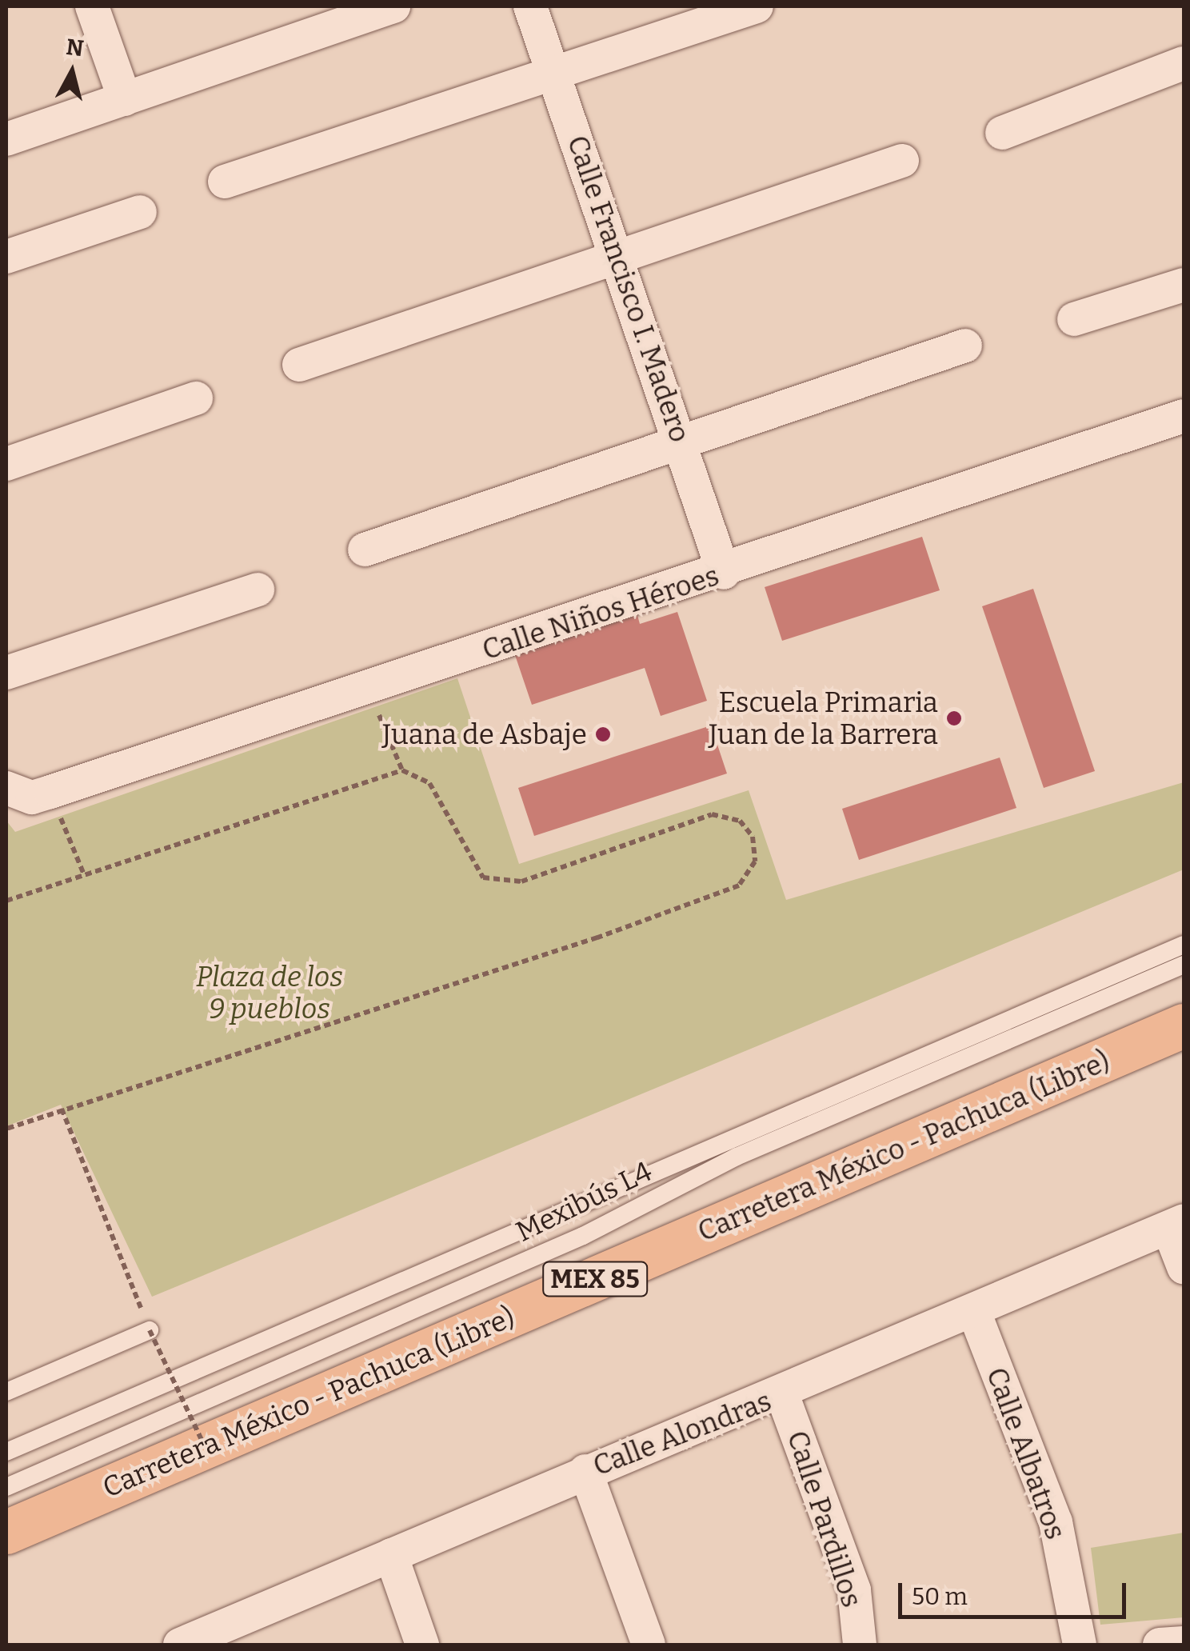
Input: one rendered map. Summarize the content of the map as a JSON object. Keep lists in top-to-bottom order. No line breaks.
{"streets":{"main road":["Carretera México - Pachuca (Libre)","MEX 85"],"street":["Calle Francisco I. Madero","Calle Niños Héroes","Calle Alondras","Calle Albatros","Calle Pardillos"],"lane":["Mexibús L4"]},"crossings":[["Calle Francisco I. Madero","Calle Niños Héroes"],["Calle Alondras","Calle Albatros"],["Calle Alondras","Calle Pardillos"]],"parks":["Plaza de los 9 pueblos"],"places":["Escuela Primaria Juan de la Barrera","Juana de Asbaje"],"scale_bar":"50 m","north":"top"}
